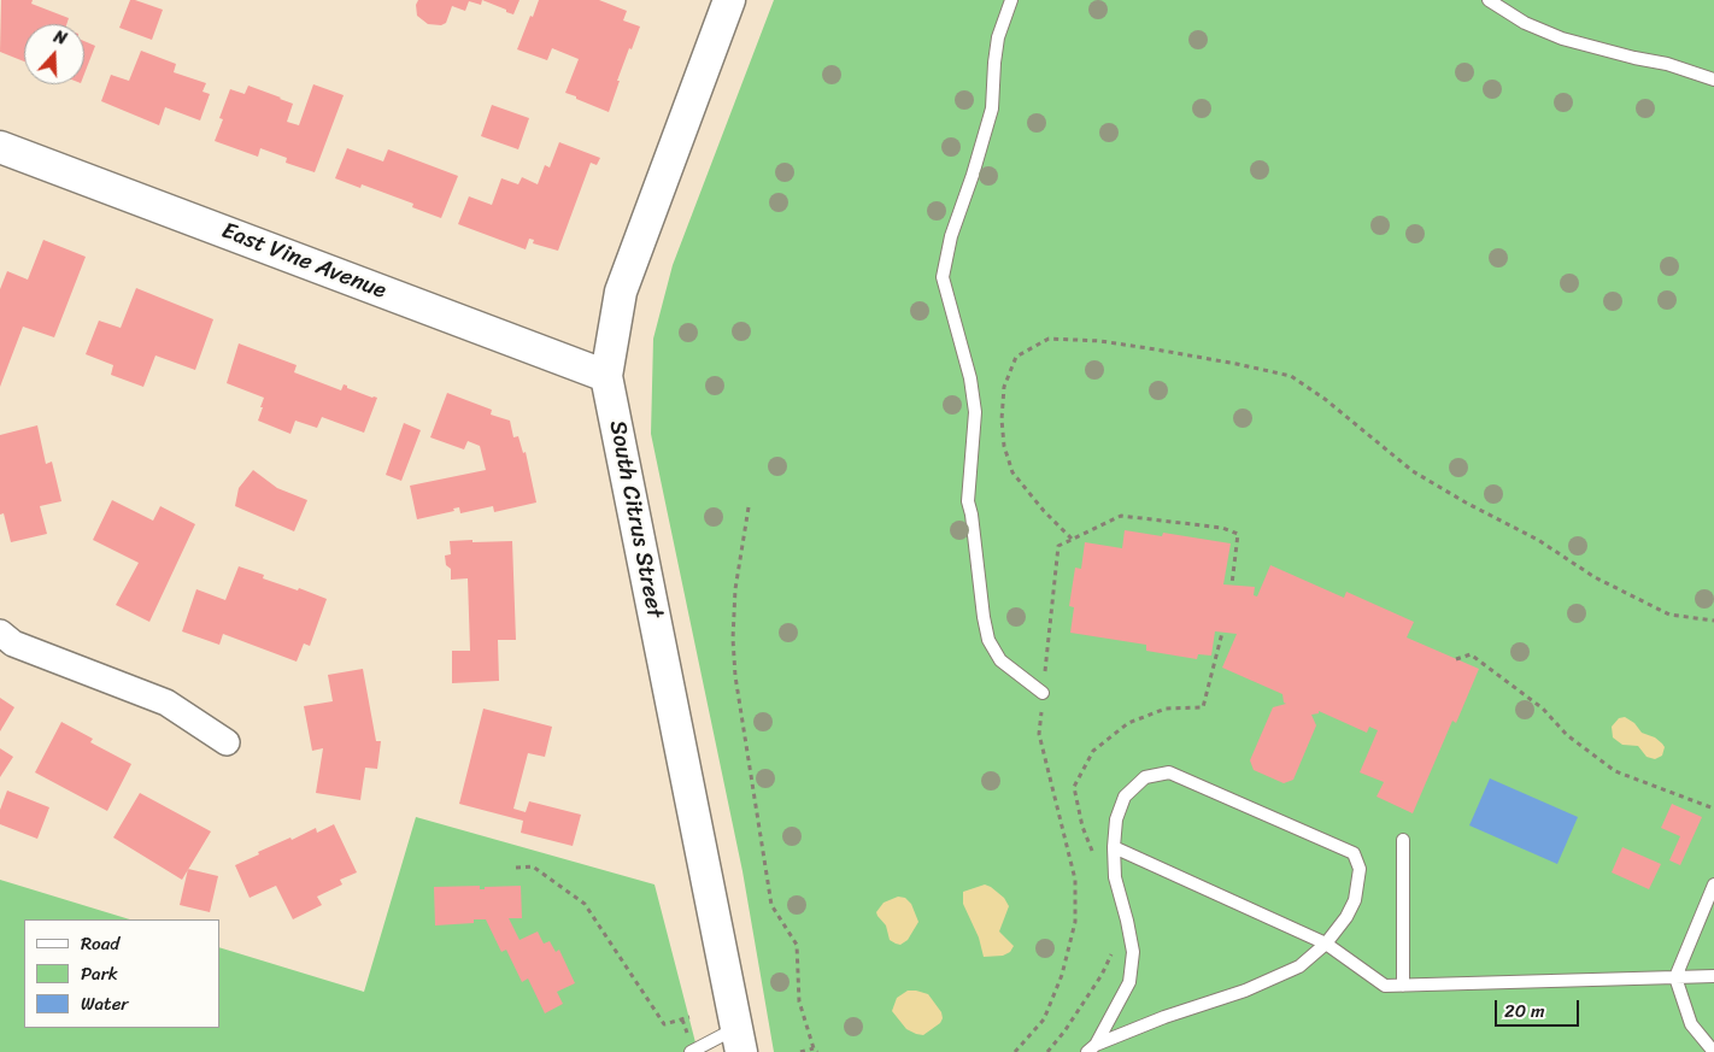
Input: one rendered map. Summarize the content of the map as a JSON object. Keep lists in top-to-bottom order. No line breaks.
{"streets":{"street":["East Vine Avenue","South Citrus Street"]},"crossings":[["East Vine Avenue","South Citrus Street"]],"legend":["Road","Park","Water"],"scale_bar":"20 m","north":"top"}
